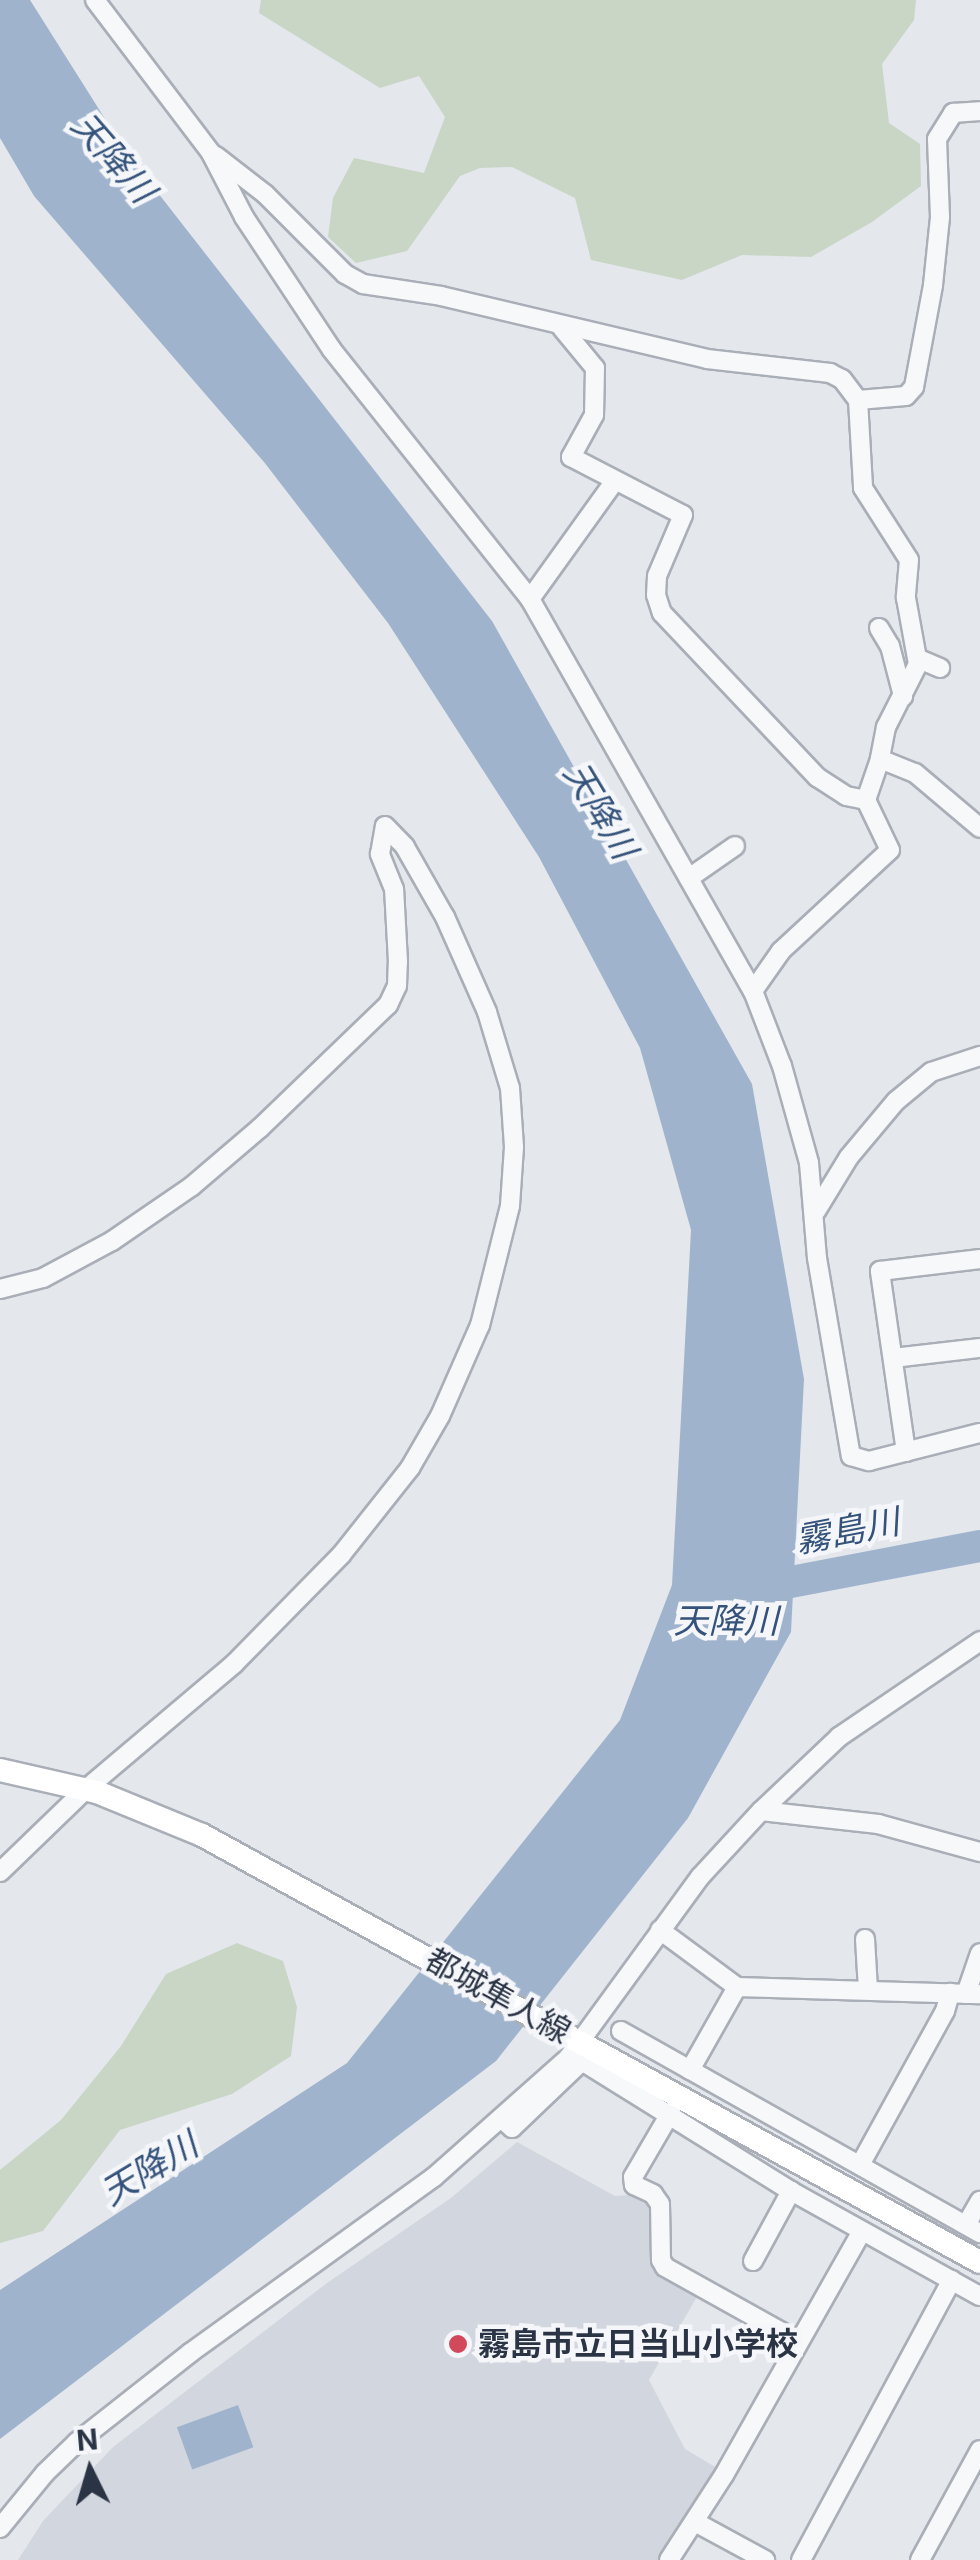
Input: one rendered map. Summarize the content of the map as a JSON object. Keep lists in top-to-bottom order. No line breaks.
{"streets":{"main road":["都城隼人線"]},"water":["天降川","霧島川"],"places":["霧島市立日当山小学校"],"north":"top"}
